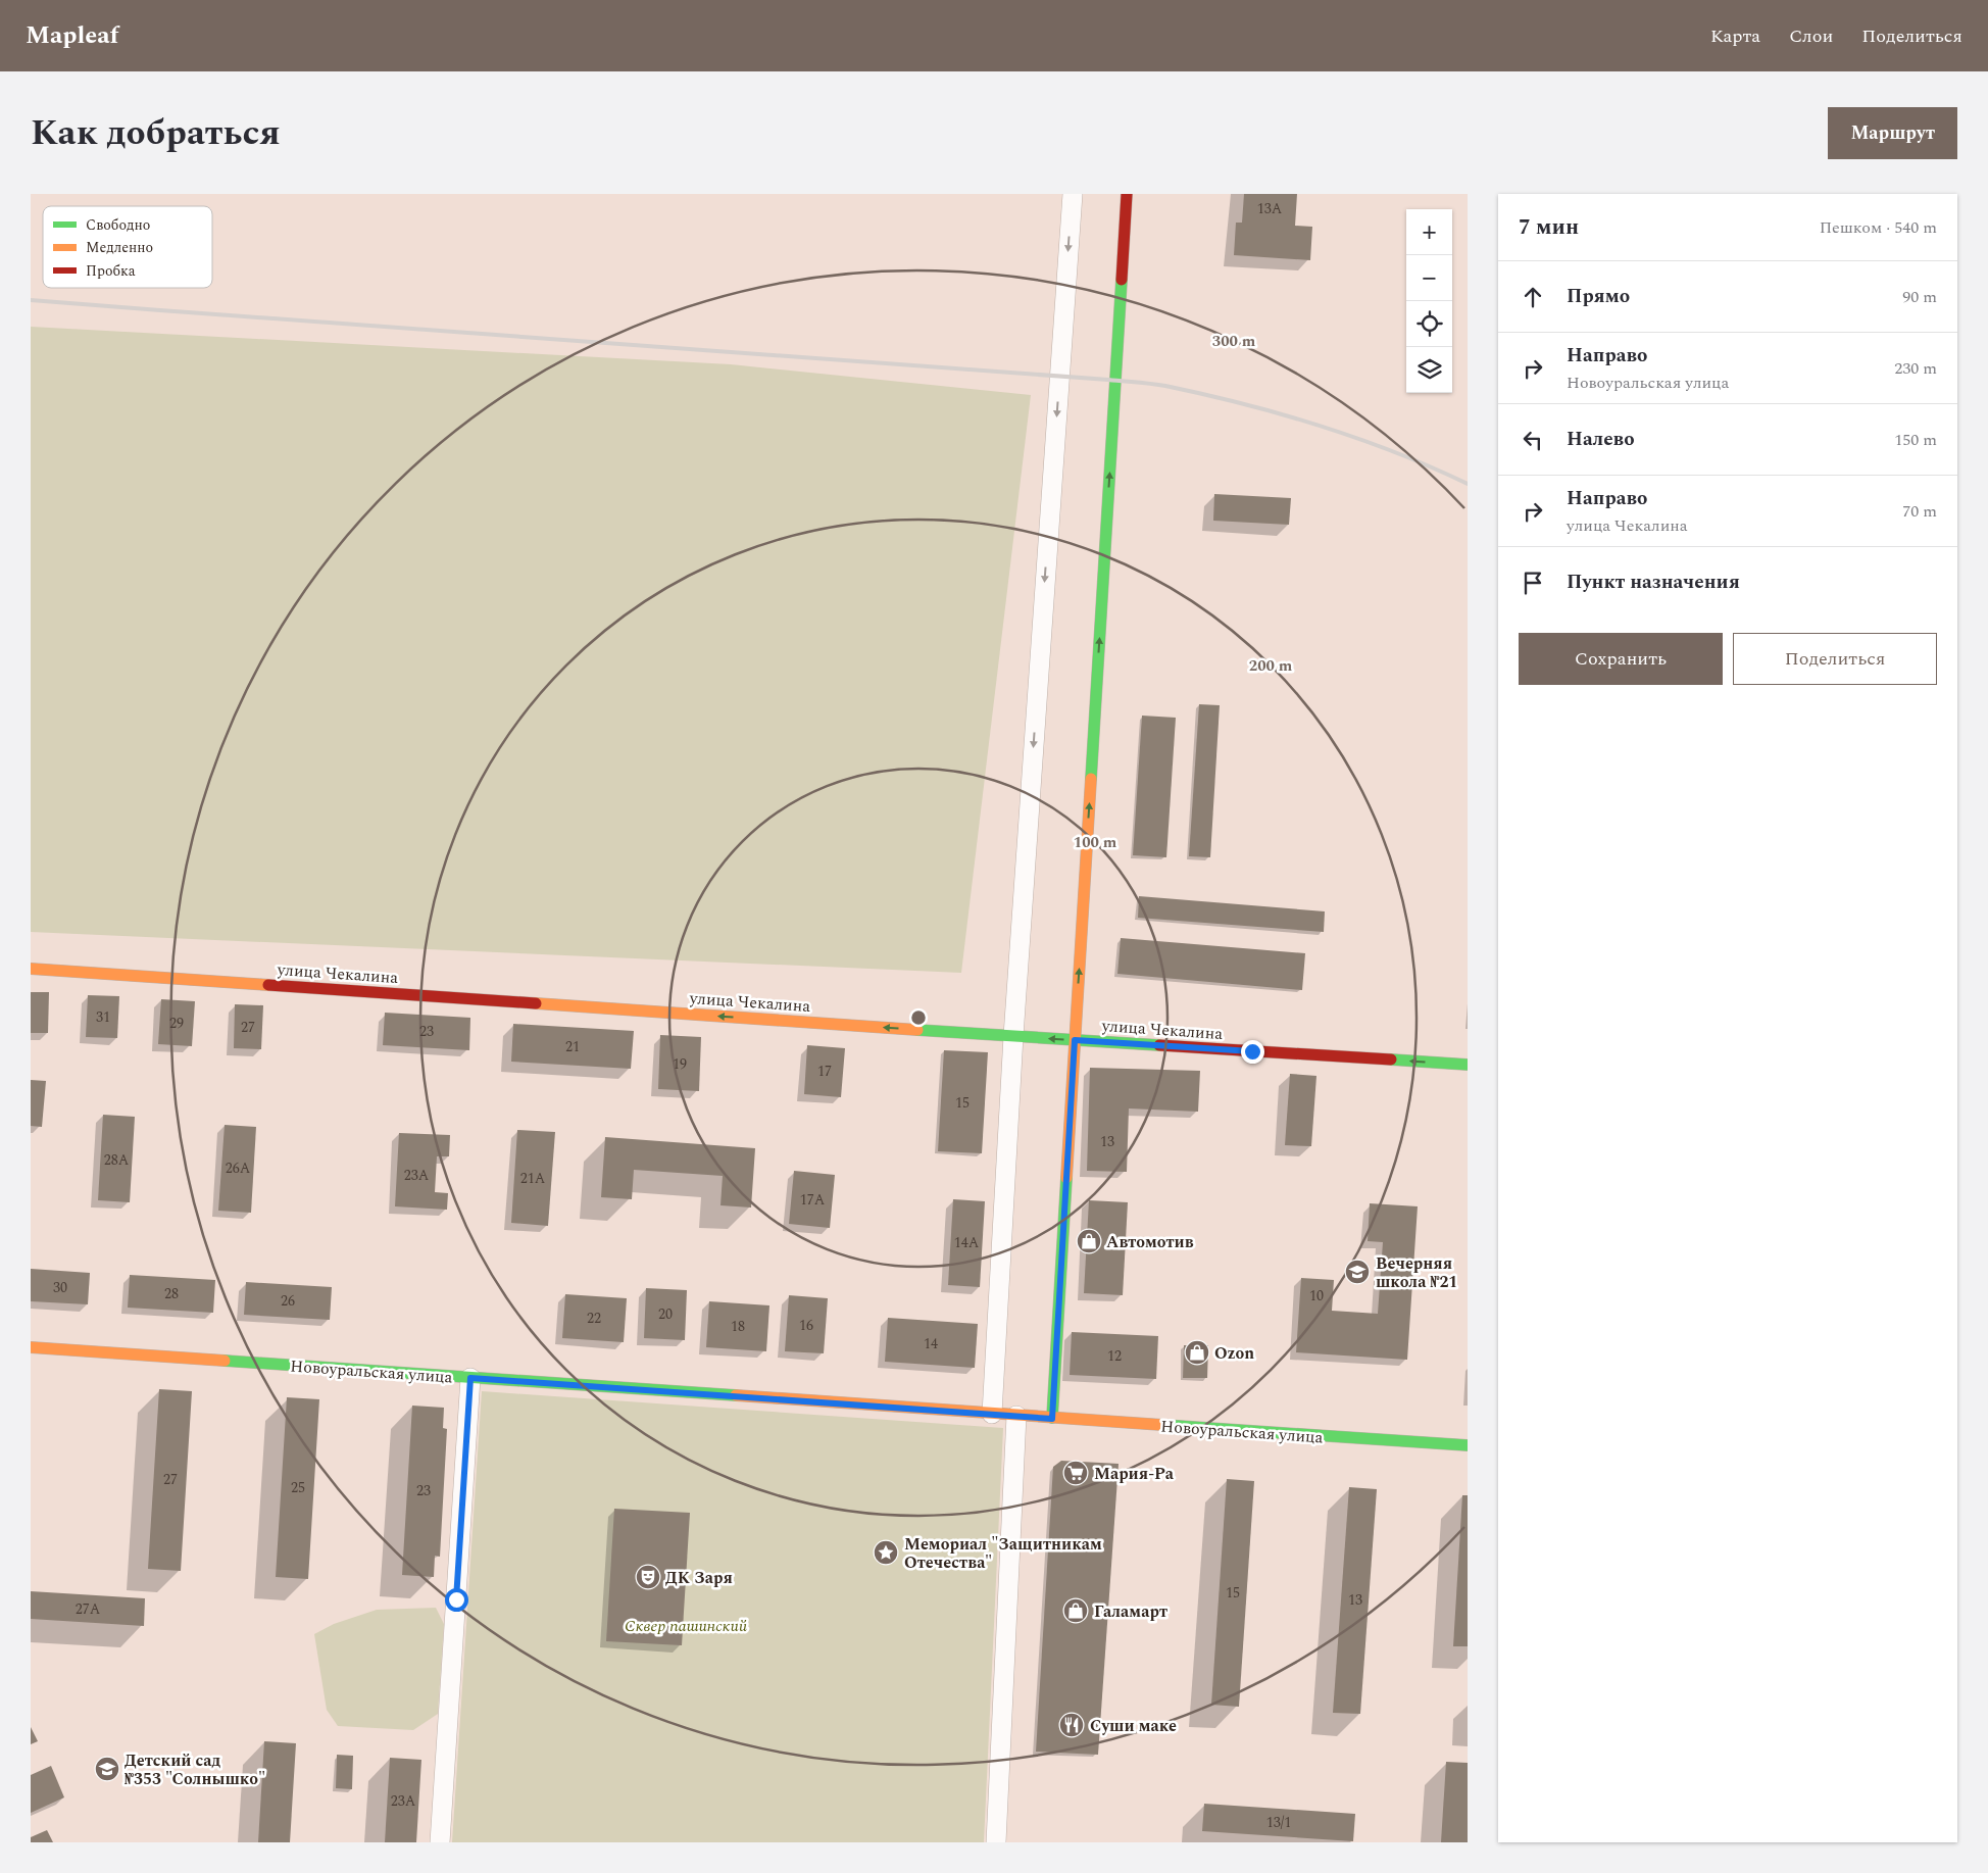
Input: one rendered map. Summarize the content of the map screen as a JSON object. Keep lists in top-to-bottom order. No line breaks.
{"streets":{"street":["улица Чекалина","Новоуральская улица"]},"one_way":["улица Чекалина"],"parks":["Сквер пашинский"],"places":{"shop":["Автомотив","Ozon","Галамарт"],"school or university":["Вечерняя школа №21","Детский сад №353 \"Солнышко\""],"supermarket":["Мария-Ра"],"place":["Мемориал \"Защитникам Отечества\""],"theatre":["ДК Заря"],"restaurant":["Суши маке"]},"house_numbers":["13А","31","29","27","23","21","19","17","15","13","28А","26А","23А","21А","17А","14А","30","28","10","26","20","22","16","18","14","12","27","25","23","15","13","27А","23А","13/1"],"legend":["Свободно","Медленно","Пробка"],"page":{"header":"Mapleaf","nav":["Карта","Слои","Поделиться"],"title":"Как добраться","buttons":["Маршрут",["Сохранить","Поделиться"]],"heading":["7 мин","Пешком · 540 m"],"map_buttons":["+","−"],"list":[["Прямо","90 m"],["Направо","Новоуральская улица","230 m"],["Налево","150 m"],["Направо","улица Чекалина","70 m"],"Пункт назначения"]},"rings":["300 m","200 m","100 m"]}
